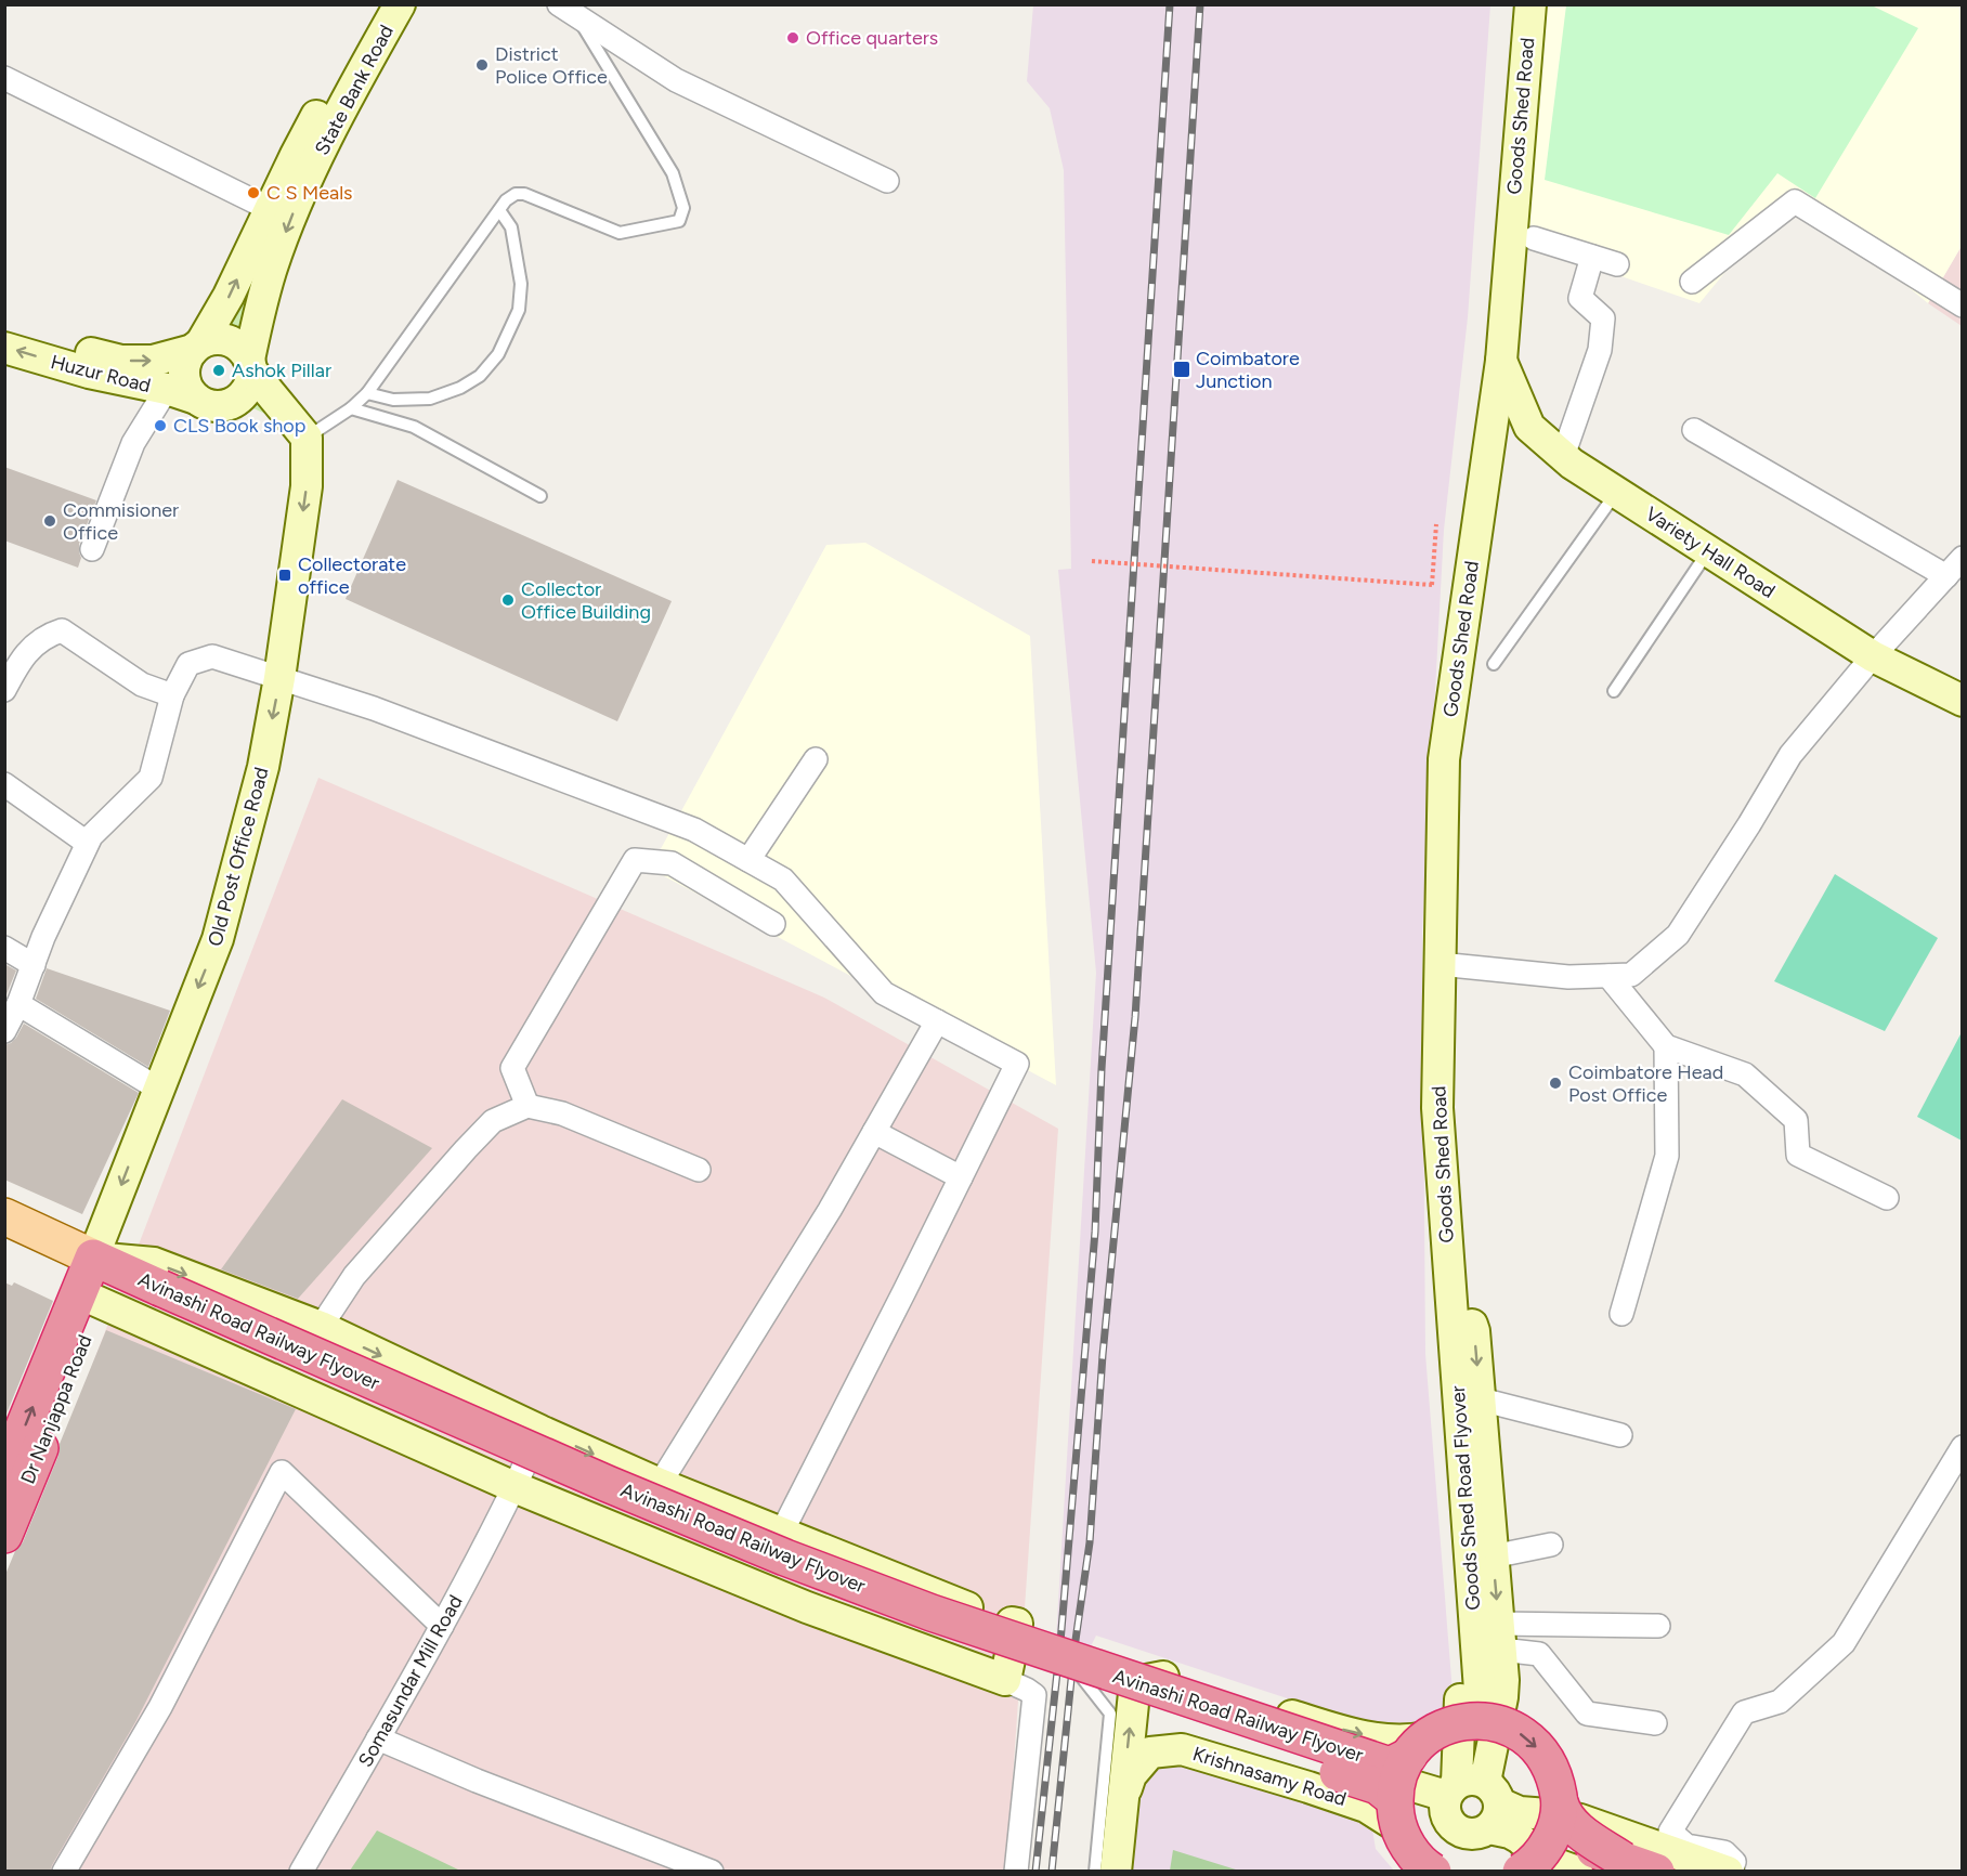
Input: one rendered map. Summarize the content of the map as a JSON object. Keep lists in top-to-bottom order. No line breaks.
{"streets":{"highway":["Avinashi Road Railway Flyover","Dr Nanjappa Road"],"main road":["State Bank Road","Goods Shed Road","Huzur Road","Variety Hall Road","Old Post Office Road","Goods Shed Road Flyover","Krishnasamy Road"],"street":["Somasundar Mill Road"]},"crossings":[["State Bank Road","Huzur Road"],["Goods Shed Road","Variety Hall Road"],["Goods Shed Road","Goods Shed Road Flyover"],["Old Post Office Road","Avinashi Road Railway Flyover"],["Old Post Office Road","Dr Nanjappa Road"],["Avinashi Road Railway Flyover","Dr Nanjappa Road"],["Avinashi Road Railway Flyover","Krishnasamy Road"]],"one_way":["Old Post Office Road"],"places":{"other":["Office quarters","District Police Office","C S Meals","Ashok Pillar","CLS Book shop","Commisioner Office","Collector Office Building","Coimbatore Head Post Office"],"transit":["Coimbatore Junction","Collectorate office"]}}
